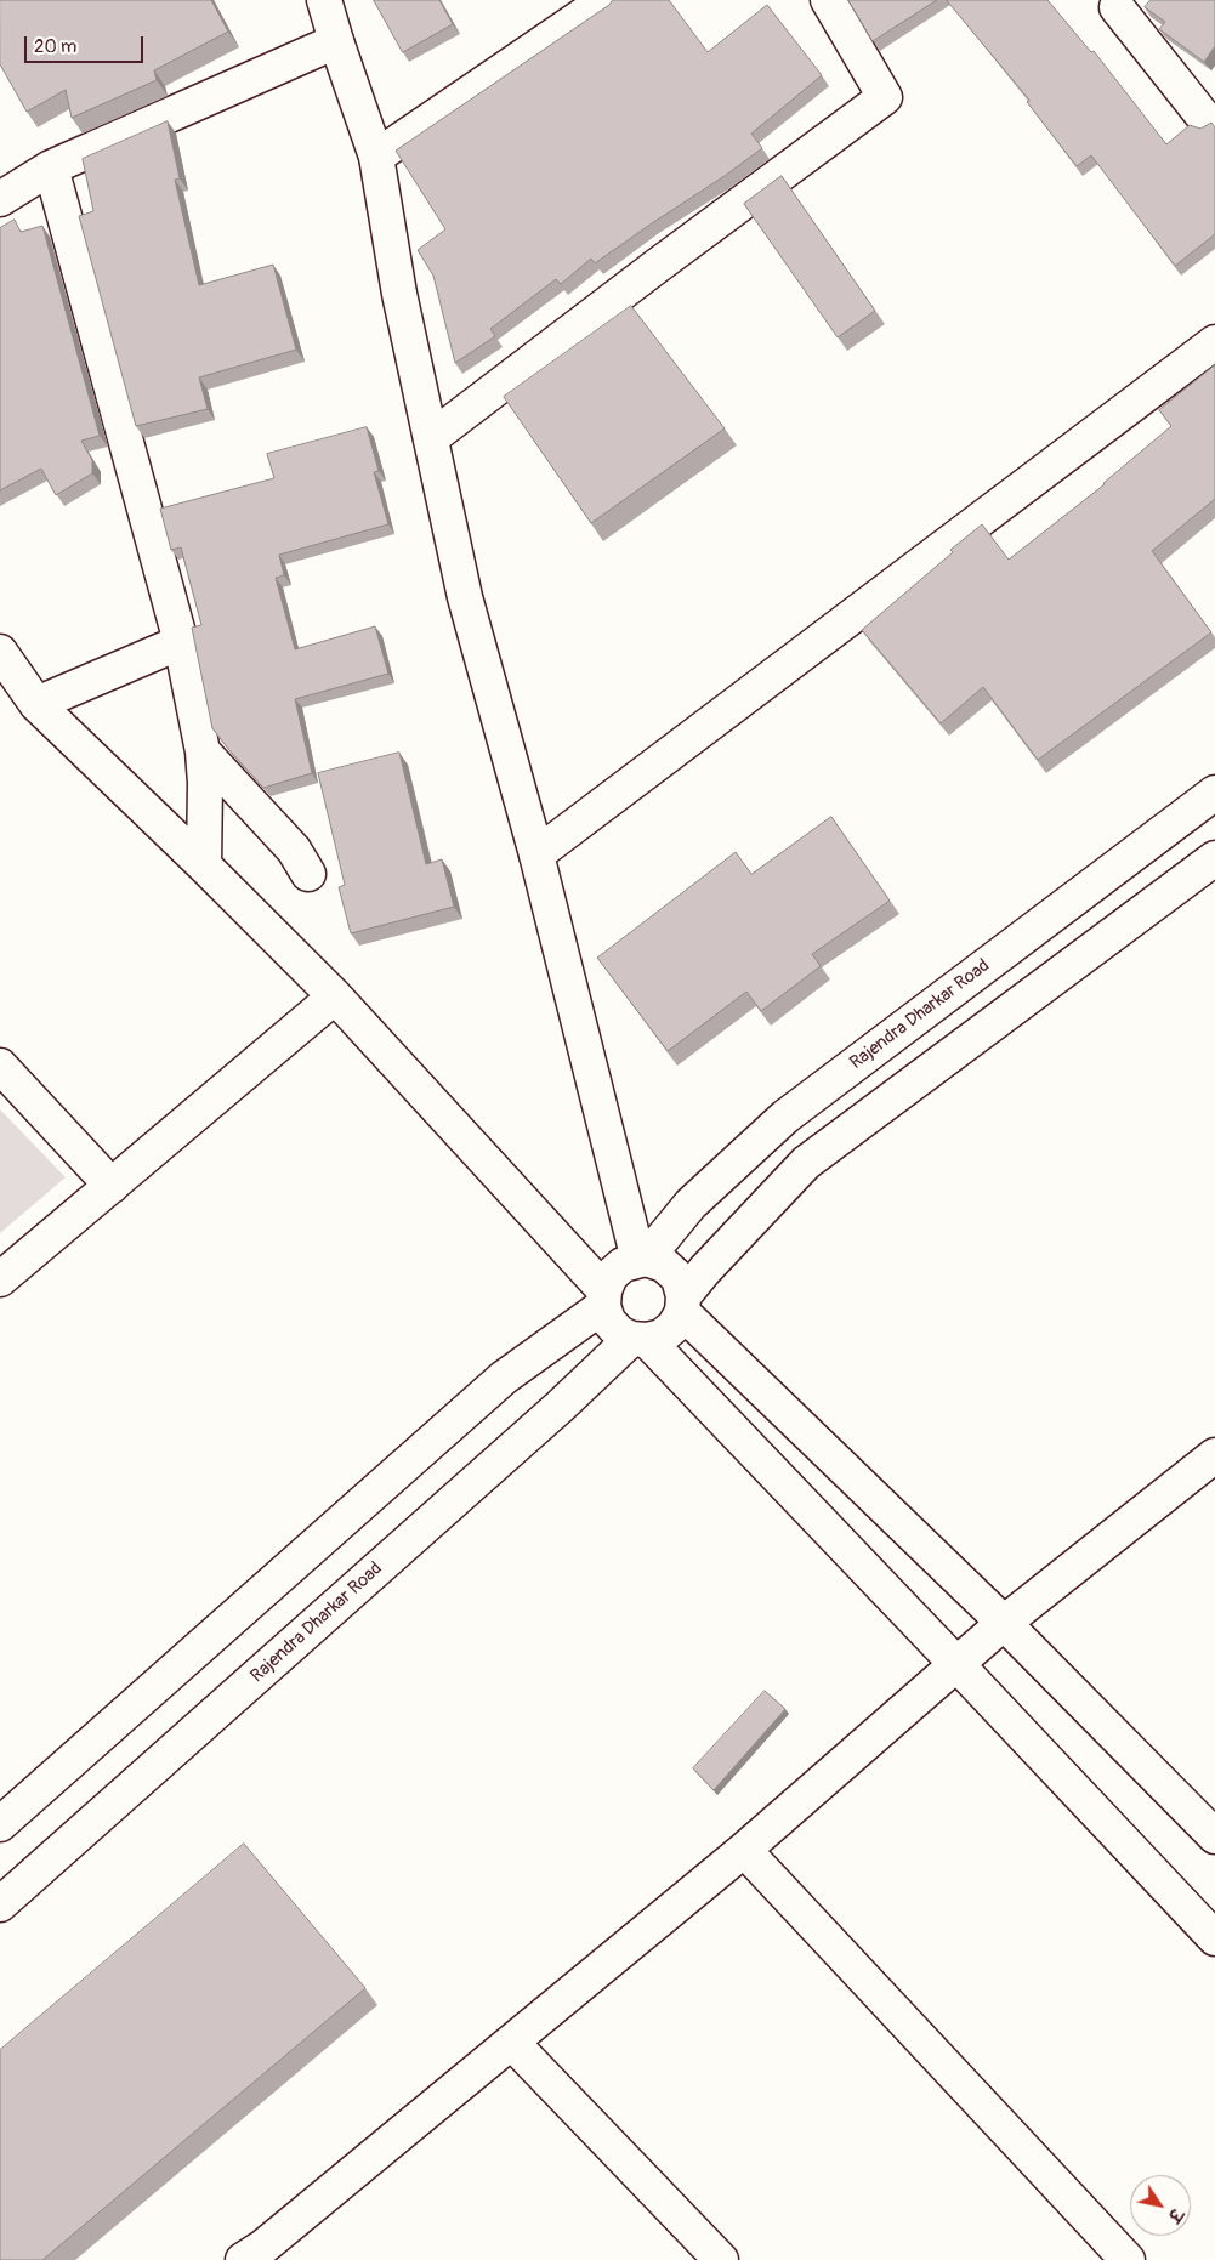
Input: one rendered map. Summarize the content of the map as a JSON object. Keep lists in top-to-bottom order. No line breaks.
{"streets":{"street":["Rajendra Dharkar Road"]},"scale_bar":"20 m","north":"bottom right"}
